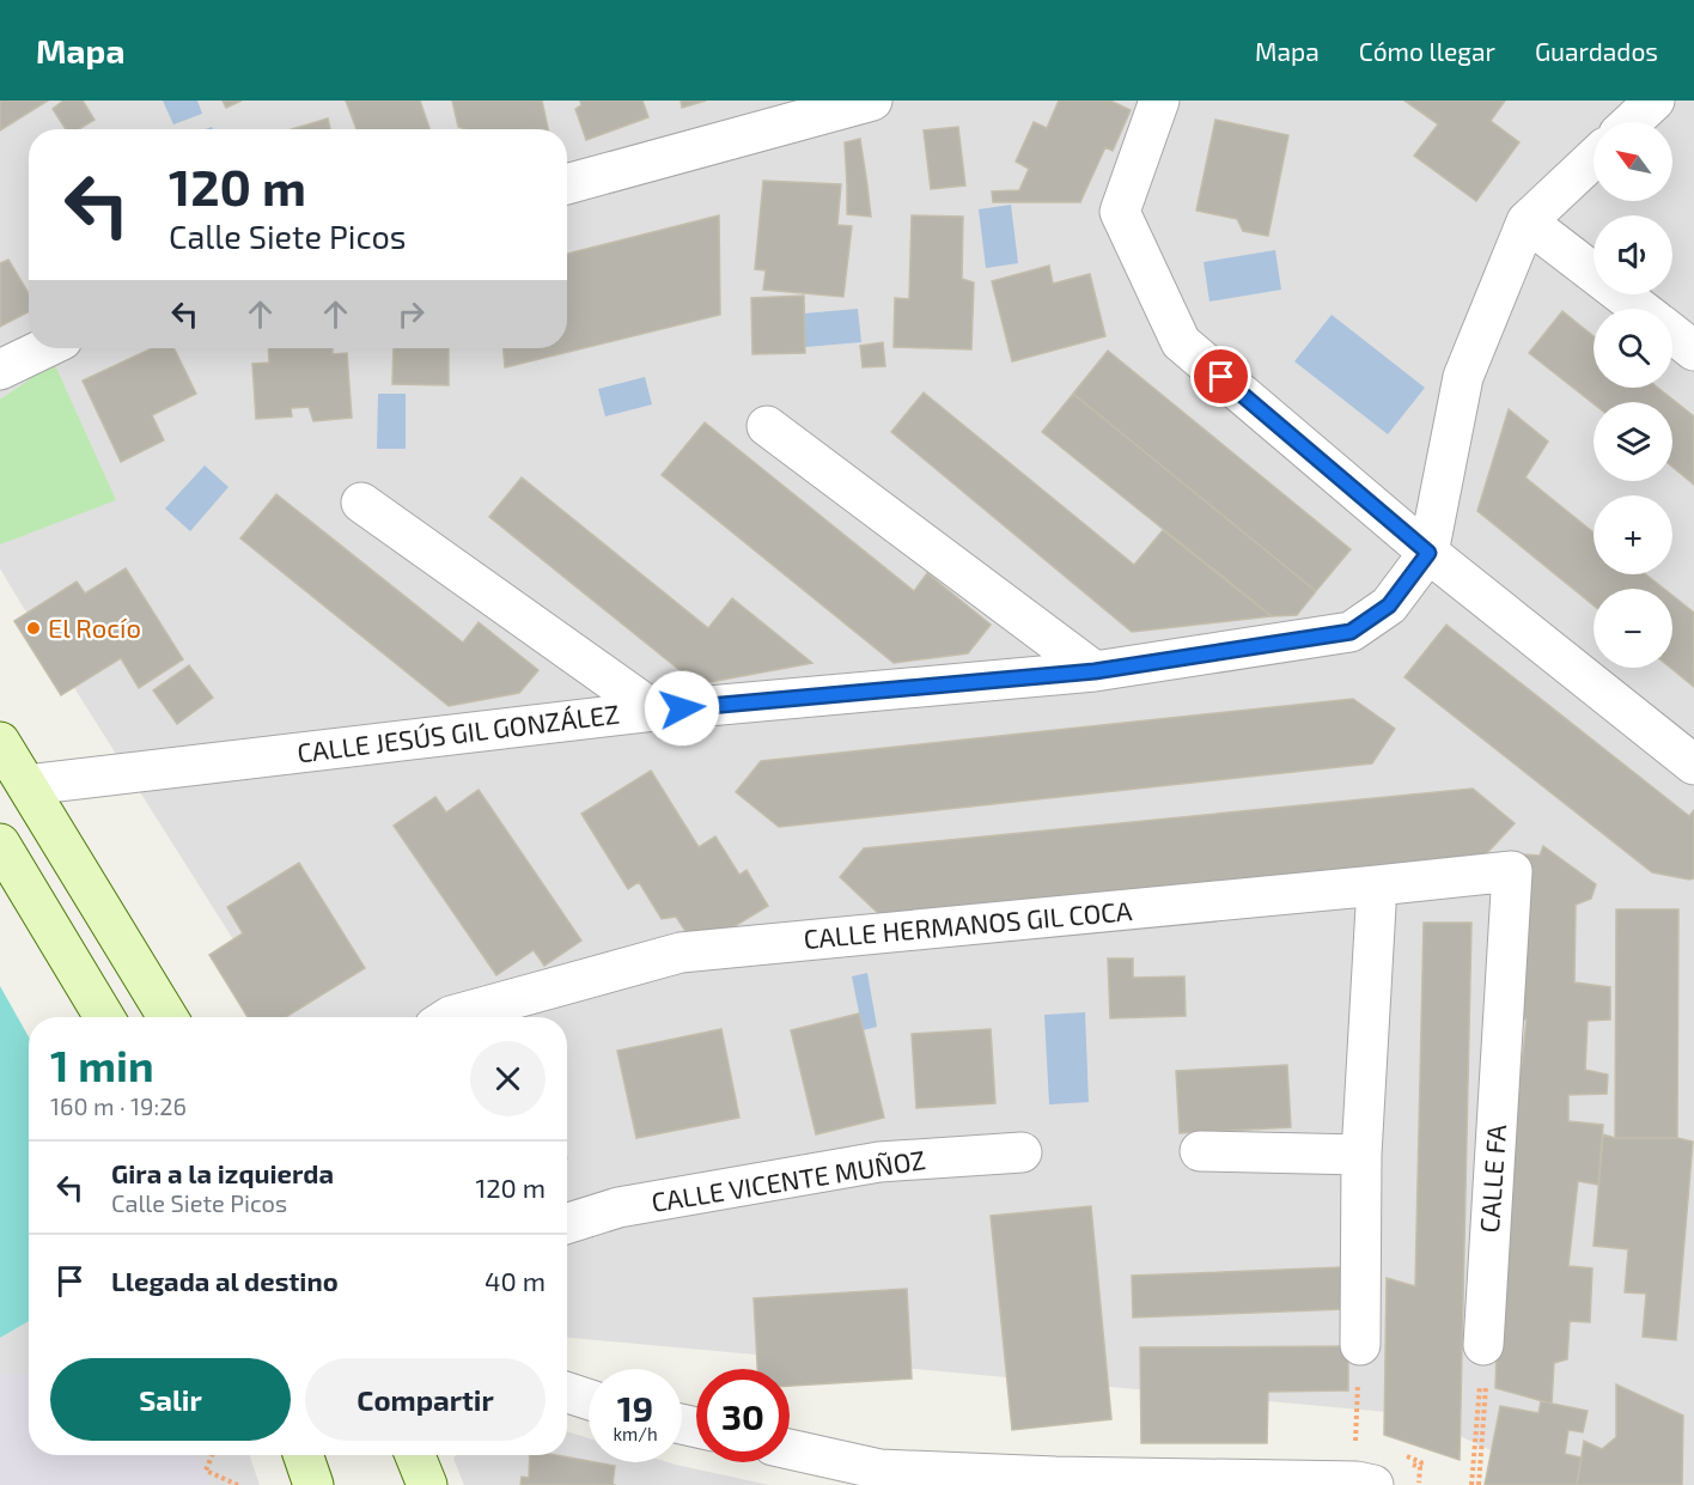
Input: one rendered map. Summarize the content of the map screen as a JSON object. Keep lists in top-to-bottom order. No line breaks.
{"streets":{"street":["CALLE JESÚS GIL GONZÁLEZ","CALLE HERMANOS GIL COCA","CALLE FA","CALLE VICENTE MUÑOZ"]},"crossings":[["CALLE HERMANOS GIL COCA","CALLE FA"]],"places":["El Rocío"],"north":"top left","page":{"header":"Mapa","nav":["Mapa","Cómo llegar","Guardados"],"map_buttons":["+","−"],"turn":["120 m","Calle Siete Picos"],"heading":["1 min","160 m · 19:26"],"list":[{"name":"Gira a la izquierda","note":"Calle Siete Picos","value":"120 m"},{"name":"Llegada al destino","value":"40 m"}],"buttons":["Salir","Compartir"],"speed":"19 km/h","limit":"30"}}
